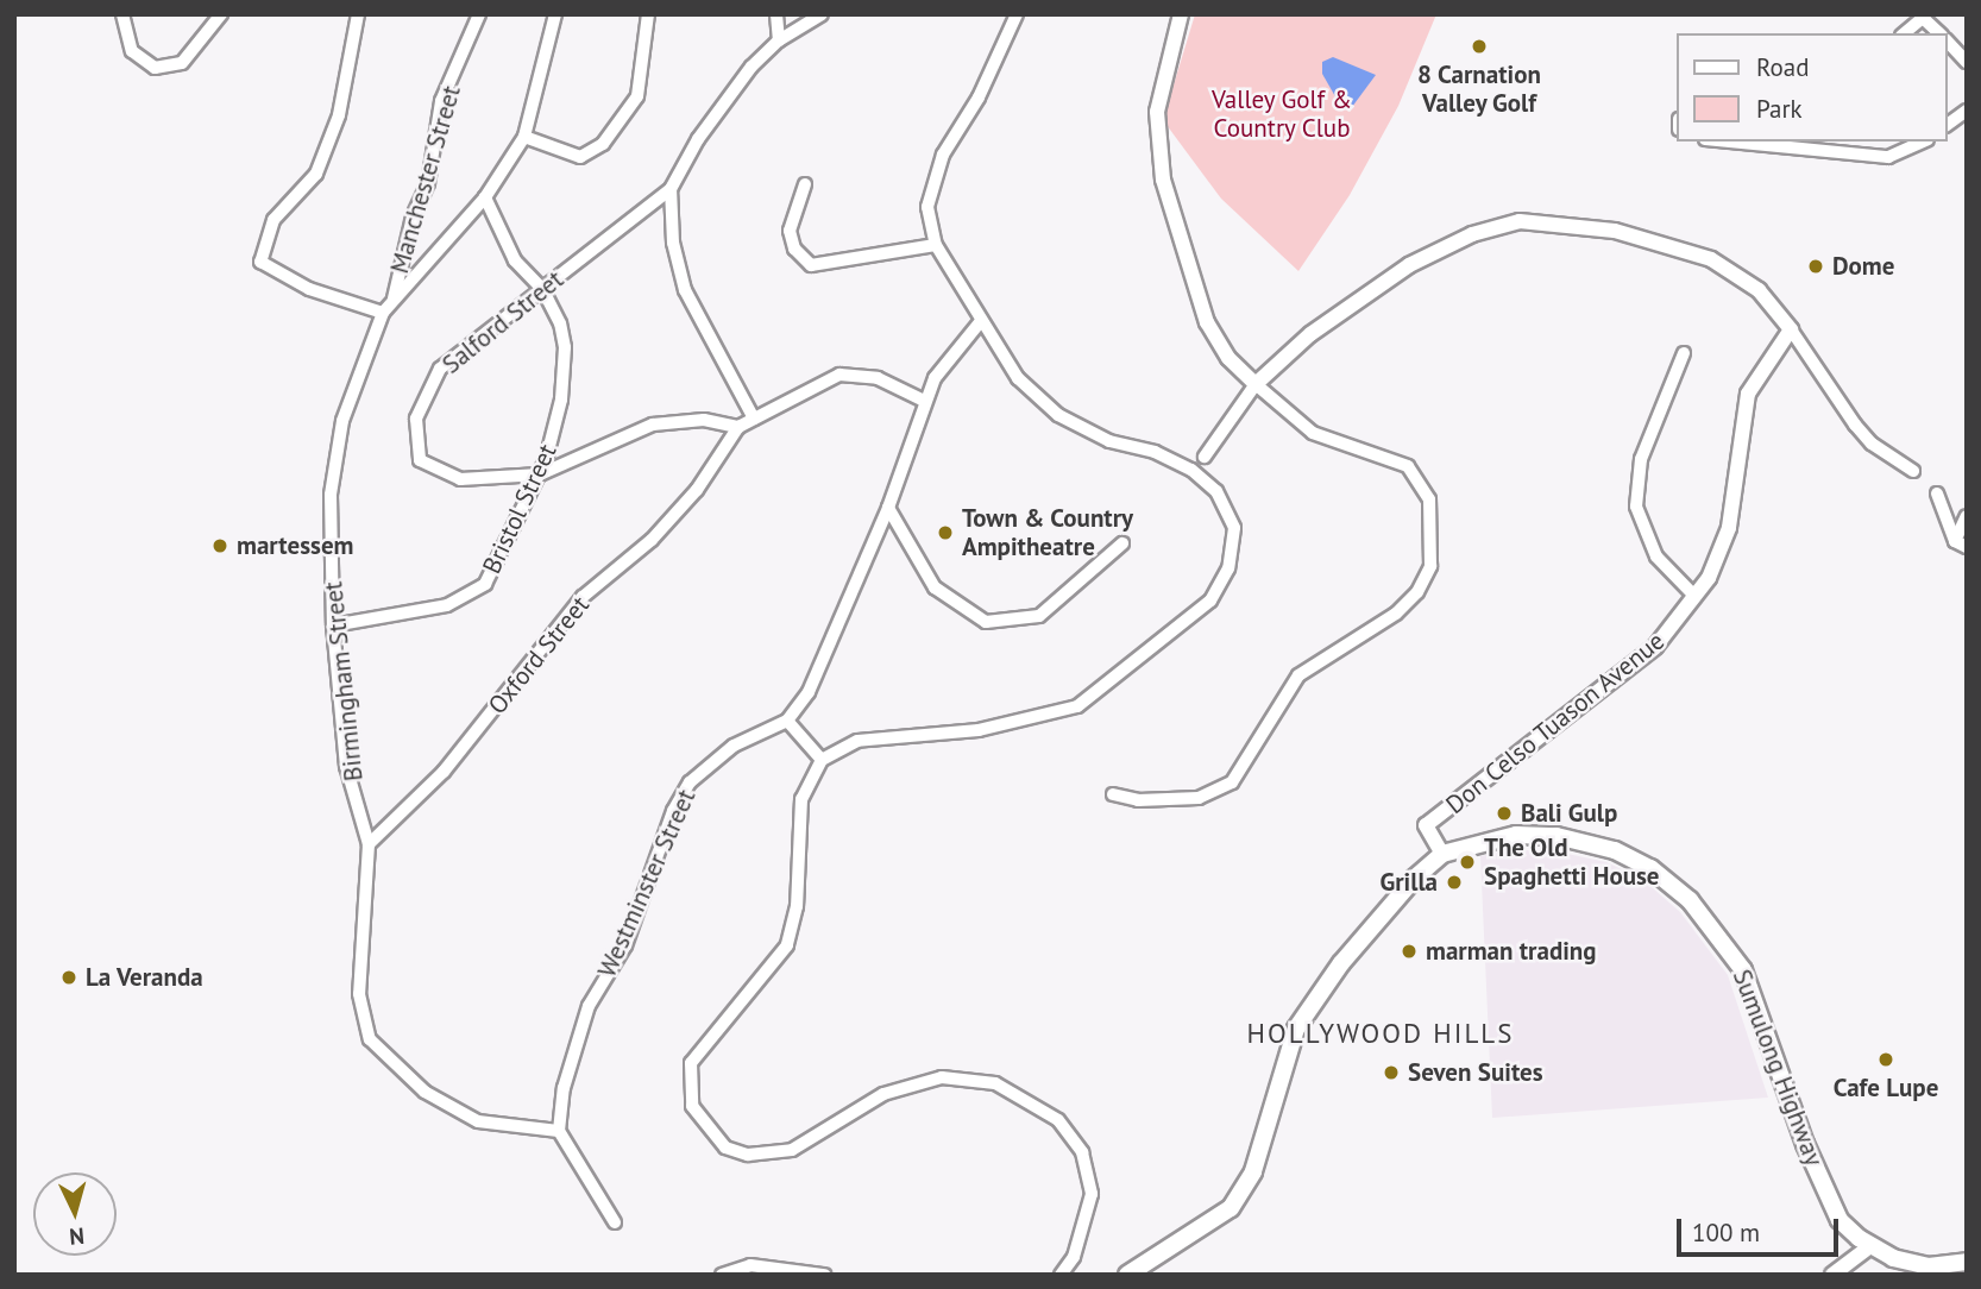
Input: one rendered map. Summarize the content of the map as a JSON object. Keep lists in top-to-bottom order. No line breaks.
{"streets":{"main road":["Sumulong Highway"],"street":["Manchester Street","Salford Street","Bristol Street","Oxford Street","Birmingham Street","Don Celso Tuason Avenue","Westminster Street"]},"crossings":[["Manchester Street","Birmingham Street"],["Salford Street","Bristol Street"],["Salford Street","Oxford Street"],["Bristol Street","Birmingham Street"],["Oxford Street","Birmingham Street"],["Birmingham Street","Westminster Street"],["Don Celso Tuason Avenue","Sumulong Highway"]],"districts":["HOLLYWOOD HILLS"],"parks":["Valley Golf & Country Club"],"places":["8 Carnation Valley Golf","Dome","Town & Country Ampitheatre","martessem","Bali Gulp","The Old Spaghetti House","Grilla","marman trading","La Veranda","Cafe Lupe","Seven Suites"],"legend":["Road","Park"],"scale_bar":"100 m","north":"bottom"}
